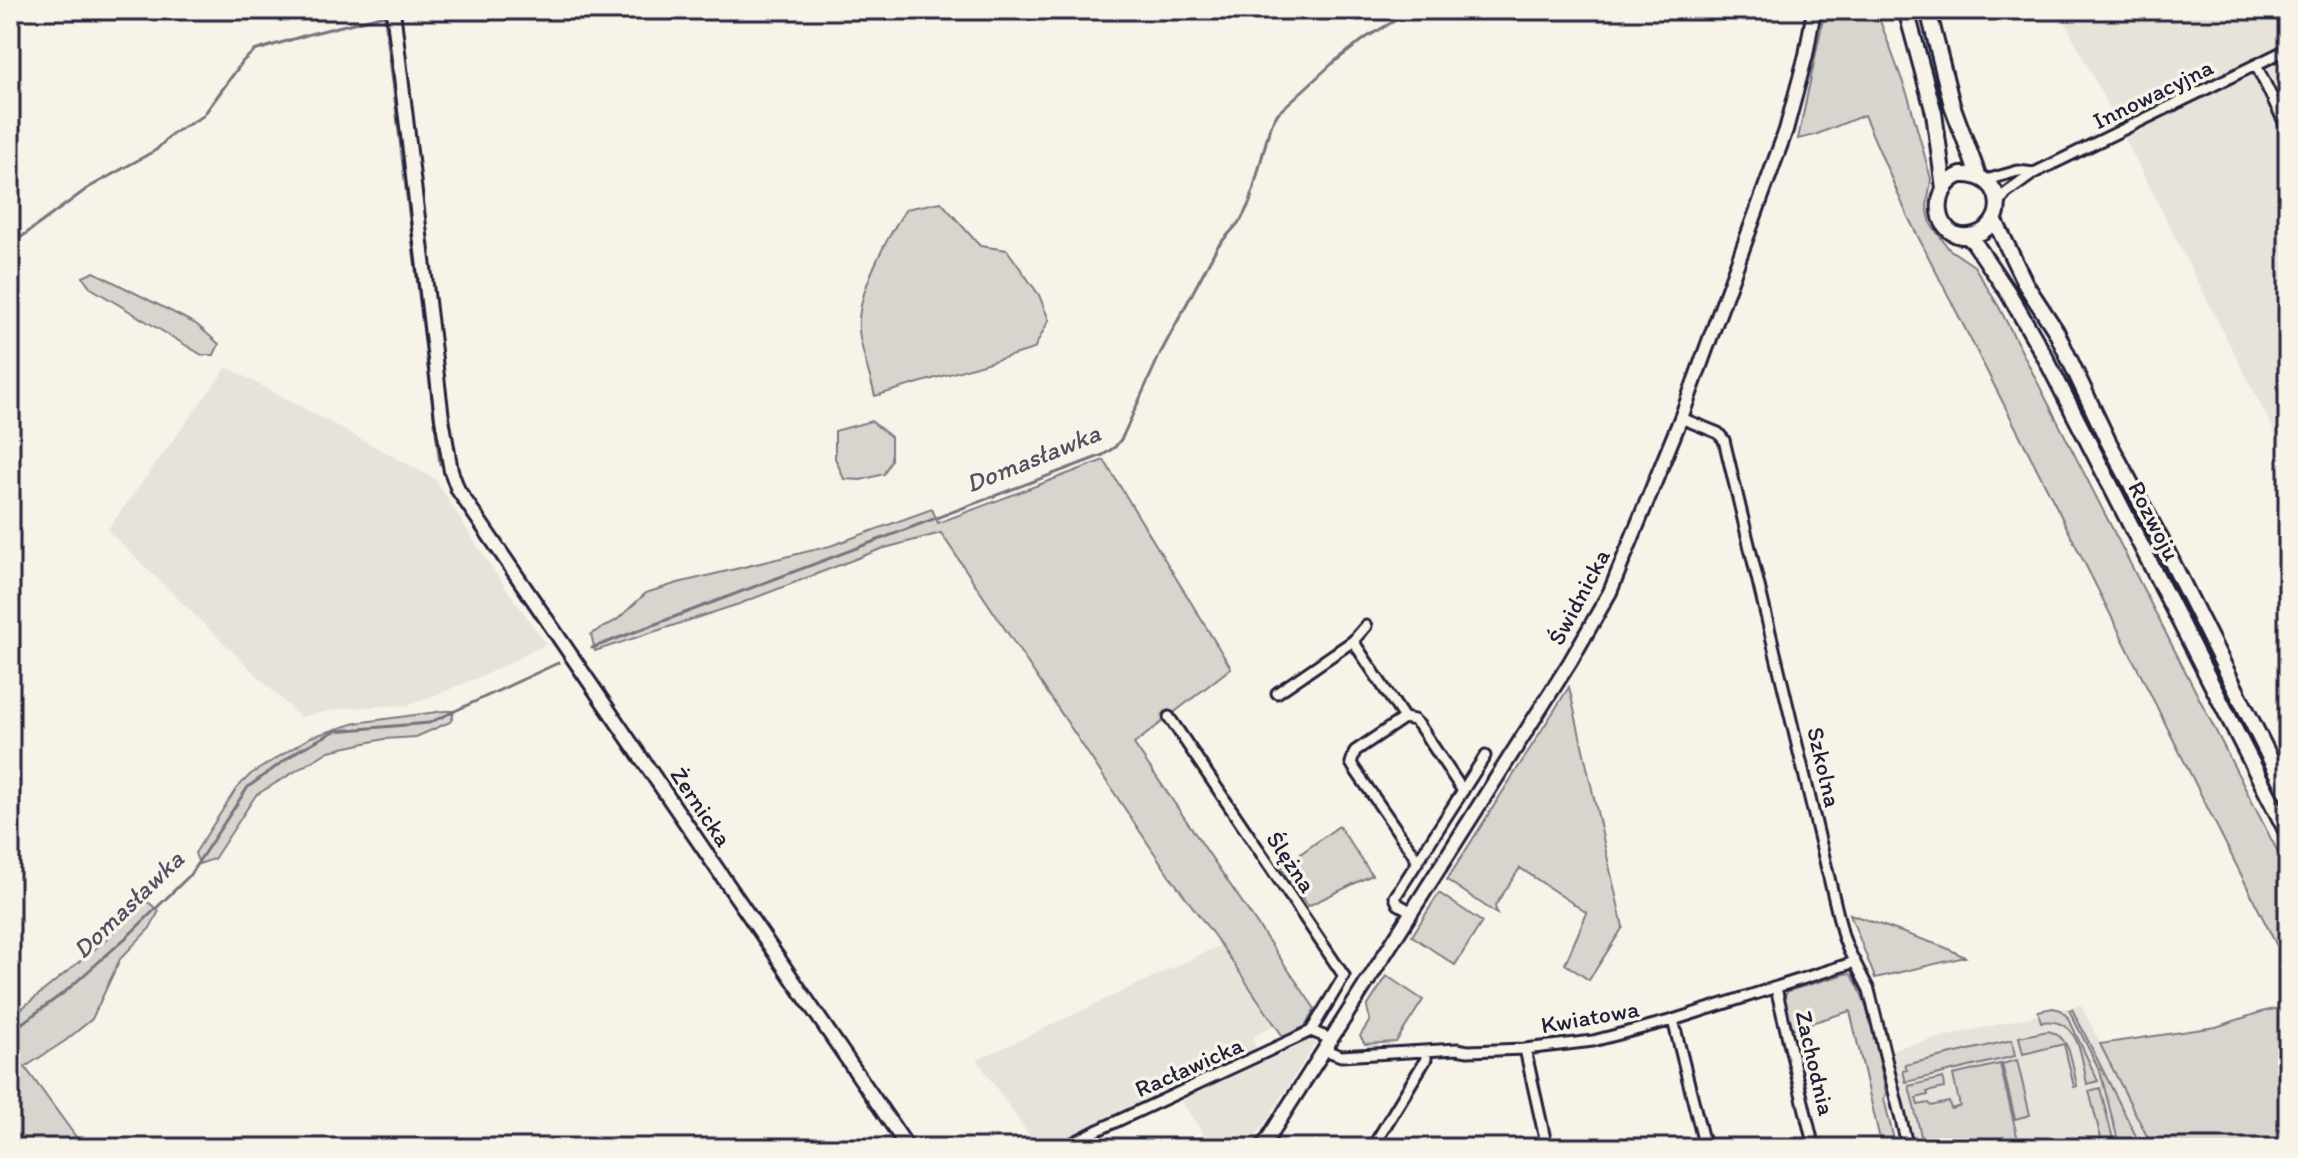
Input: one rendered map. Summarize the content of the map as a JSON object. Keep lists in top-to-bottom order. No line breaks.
{"streets":{"main road":["Rozwoju"],"street":["Innowacyjna","Świdnicka","Szkolna","Żernicka","Ślężna","Kwiatowa","Zachodnia","Racławicka"]},"crossings":[["Innowacyjna","Rozwoju"],["Świdnicka","Szkolna"],["Świdnicka","Kwiatowa"],["Szkolna","Kwiatowa"],["Ślężna","Racławicka"],["Kwiatowa","Zachodnia"]],"water":["Domasławka"]}
